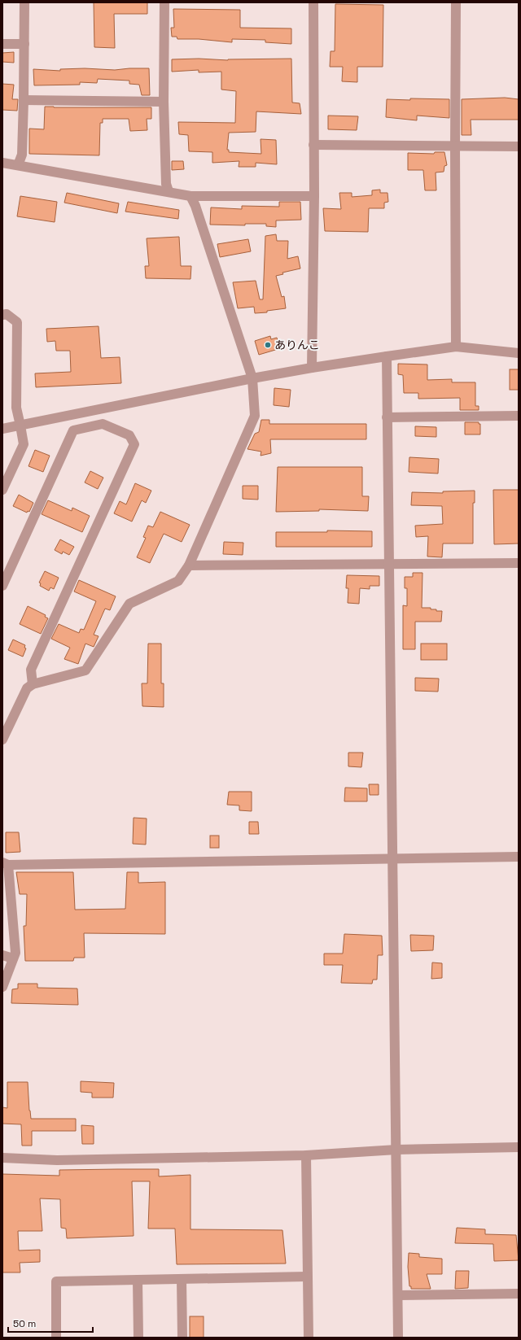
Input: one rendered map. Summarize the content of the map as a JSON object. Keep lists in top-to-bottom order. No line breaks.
{"places":["ありんこ"],"scale_bar":"50 m"}
